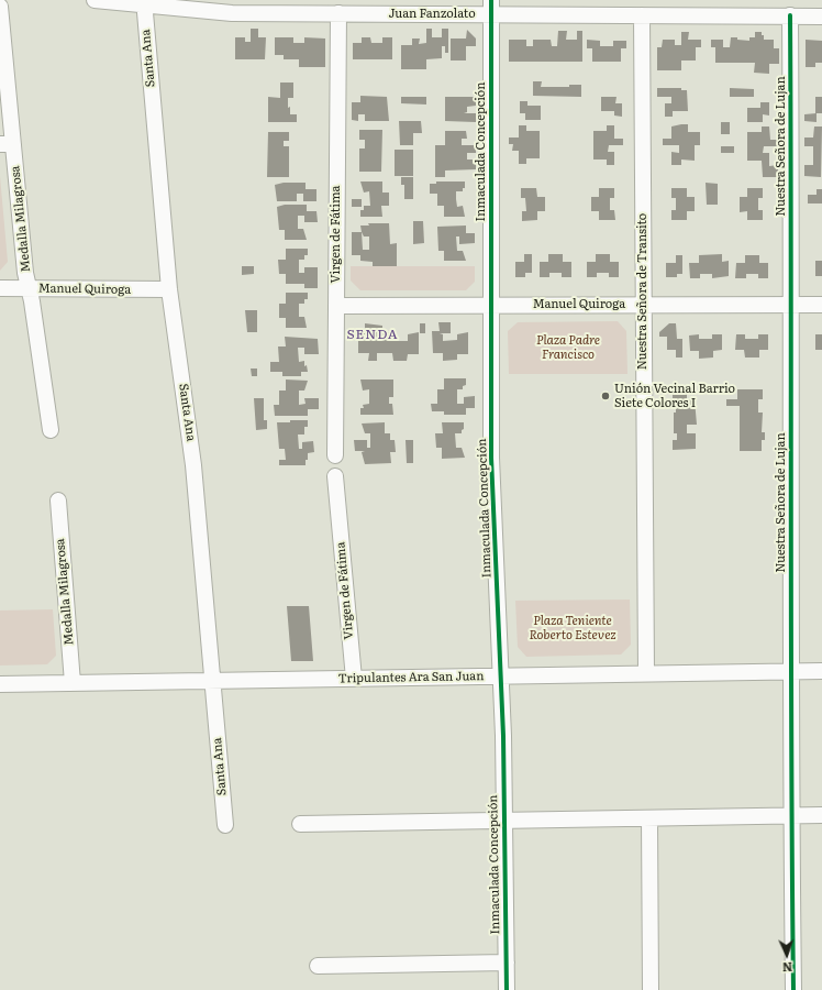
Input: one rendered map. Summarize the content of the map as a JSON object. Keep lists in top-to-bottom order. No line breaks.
{"streets":{"street":["Juan Fanzolato","Santa Ana","Nuestra Señora de Lujan","Inmaculada Concepción","Medalla Milagrosa","Virgen de Fátima","Manuel Quiroga","Nuestra Señora de Transito","Tripulantes Ara San Juan"]},"crossings":[["Juan Fanzolato","Santa Ana"],["Juan Fanzolato","Nuestra Señora de Lujan"],["Juan Fanzolato","Inmaculada Concepción"],["Juan Fanzolato","Virgen de Fátima"],["Juan Fanzolato","Nuestra Señora de Transito"],["Santa Ana","Manuel Quiroga"],["Santa Ana","Tripulantes Ara San Juan"],["Nuestra Señora de Lujan","Manuel Quiroga"],["Nuestra Señora de Lujan","Tripulantes Ara San Juan"],["Inmaculada Concepción","Manuel Quiroga"],["Inmaculada Concepción","Tripulantes Ara San Juan"],["Medalla Milagrosa","Manuel Quiroga"],["Medalla Milagrosa","Tripulantes Ara San Juan"],["Virgen de Fátima","Manuel Quiroga"],["Virgen de Fátima","Tripulantes Ara San Juan"],["Manuel Quiroga","Nuestra Señora de Transito"],["Nuestra Señora de Transito","Tripulantes Ara San Juan"]],"districts":["SENDA"],"parks":["Plaza Padre Francisco","Plaza Teniente Roberto Estevez"],"places":["Unión Vecinal Barrio Siete Colores I"],"north":"bottom"}
